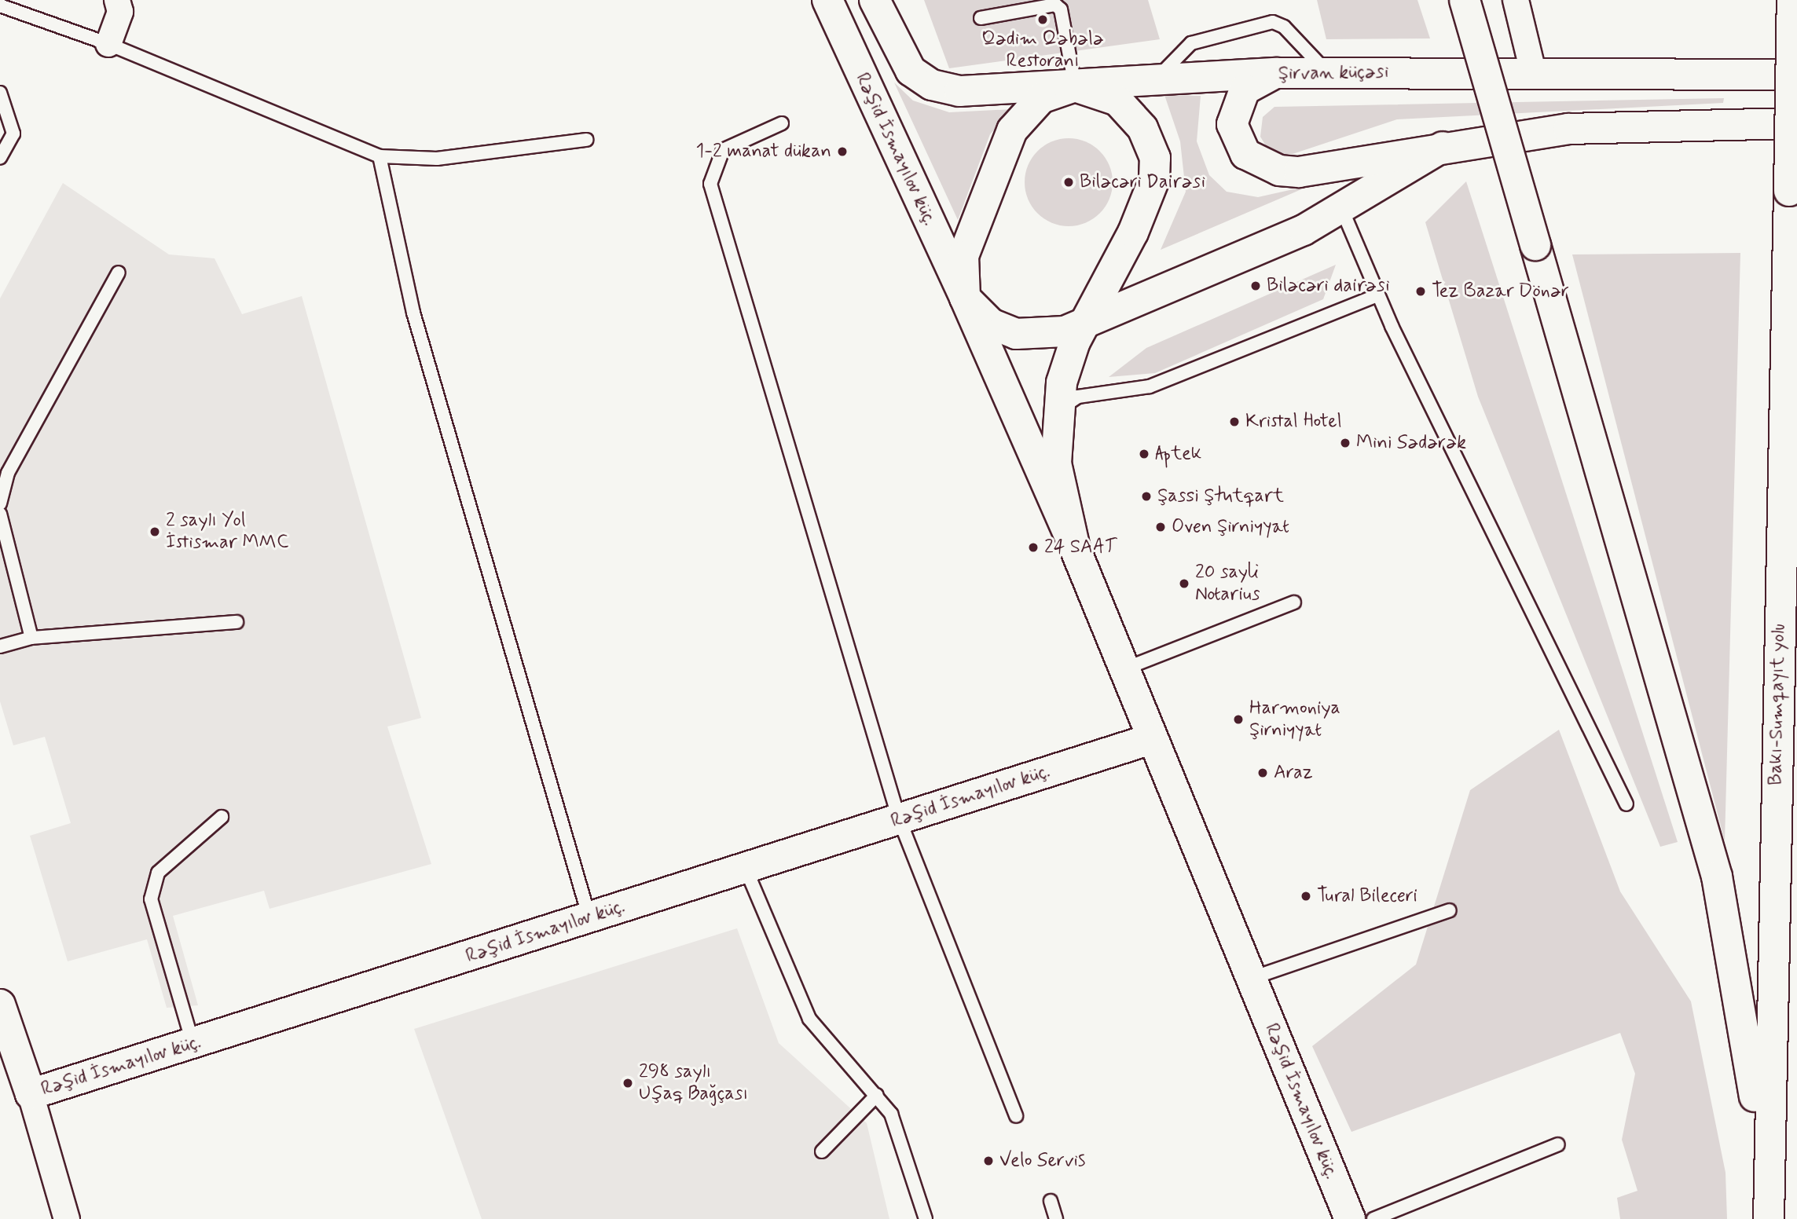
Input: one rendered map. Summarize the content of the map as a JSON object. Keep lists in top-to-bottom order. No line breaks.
{"streets":{"main road":["Şirvan küçəsi","Rəşid İsmayılov küç.","Bakı-Sumqayıt yolu"]},"places":["Qədim Qəbələ Restoranı","1-2 manat dükan","Biləcəri Dairəsi","Biləcəri dairəsi","Tez Bazar Dönər","Kristal Hotel","Mini Sədərək","Aptek","Şassi Ştutqart","Oven Şirniyyat","2 saylı Yol İstismar MMC","24 SAAT","20 sayli Notarius","Harmoniya Şirniyyat","Araz","Tural Bileceri","298 saylı Uşaq Bağçası","Velo Servis"]}
